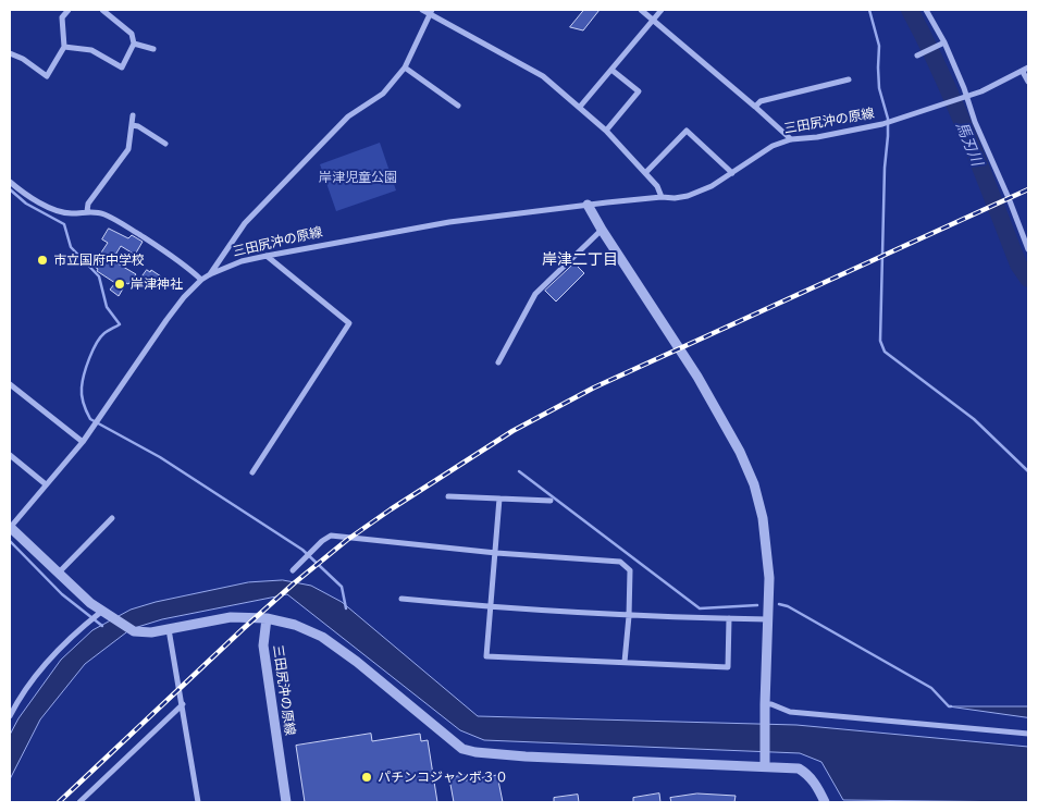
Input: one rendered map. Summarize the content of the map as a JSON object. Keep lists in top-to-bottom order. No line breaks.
{"streets":{"street":["三田尻沖の原線"]},"districts":["岸津二丁目"],"water":["馬刃川"],"parks":["岸津児童公園"],"places":["市立国府中学校","岸津神社","パチンコジャンボ３０"]}
